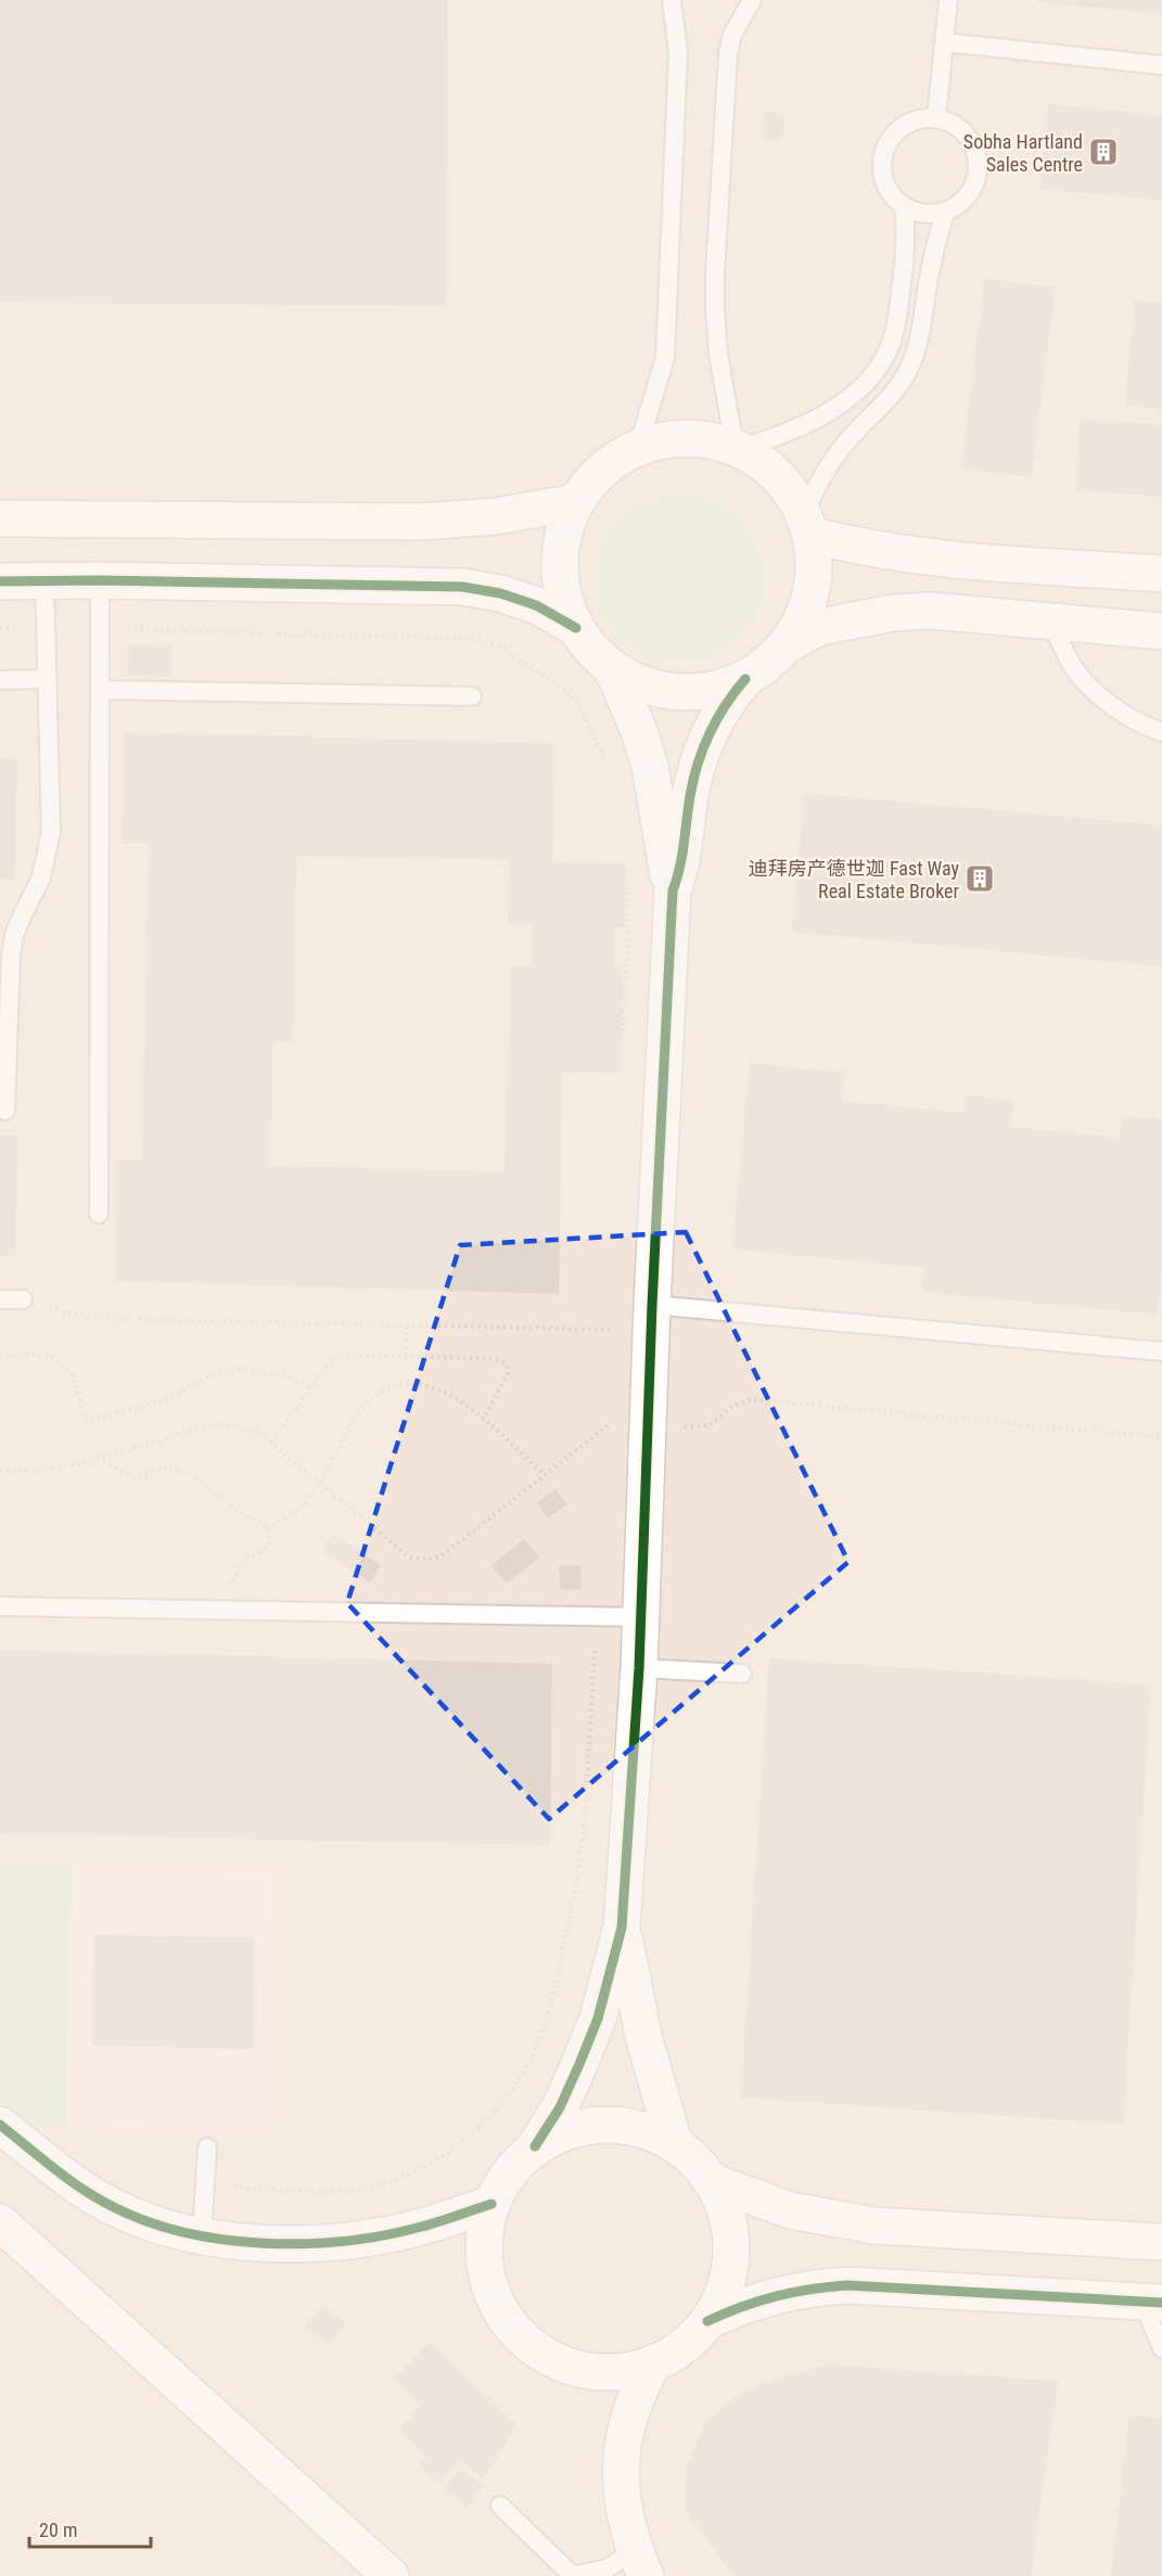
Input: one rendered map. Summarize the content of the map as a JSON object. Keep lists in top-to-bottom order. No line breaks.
{"places":{"building":["Sobha Hartland Sales Centre","迪拜房产德世迦 Fast Way Real Estate Broker"]},"scale_bar":"20 m"}
